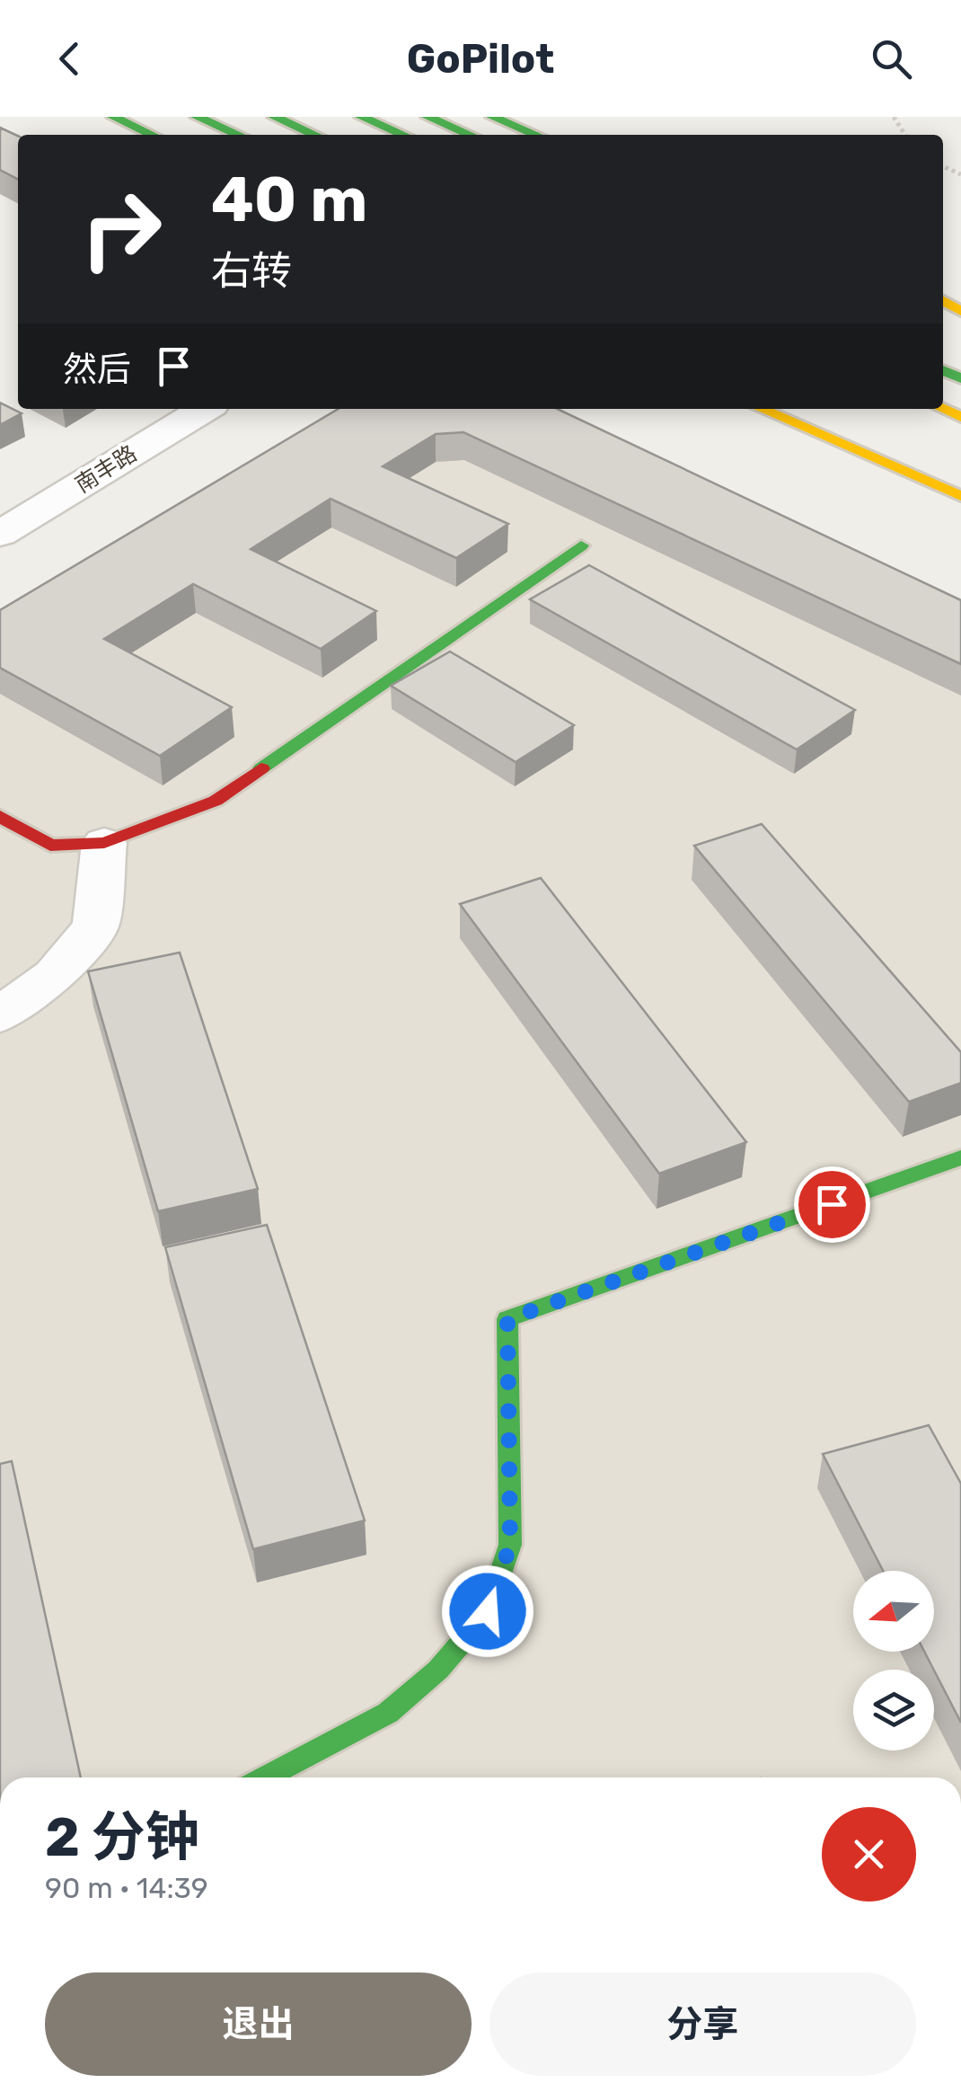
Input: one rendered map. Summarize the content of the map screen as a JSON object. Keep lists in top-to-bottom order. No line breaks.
{"streets":{"street":["南丰路"]},"north":"left","page":{"header":"GoPilot","turn":["40 m","右转"],"then":"然后","heading":["2 分钟","90 m · 14:39"],"buttons":["退出","分享"]}}
